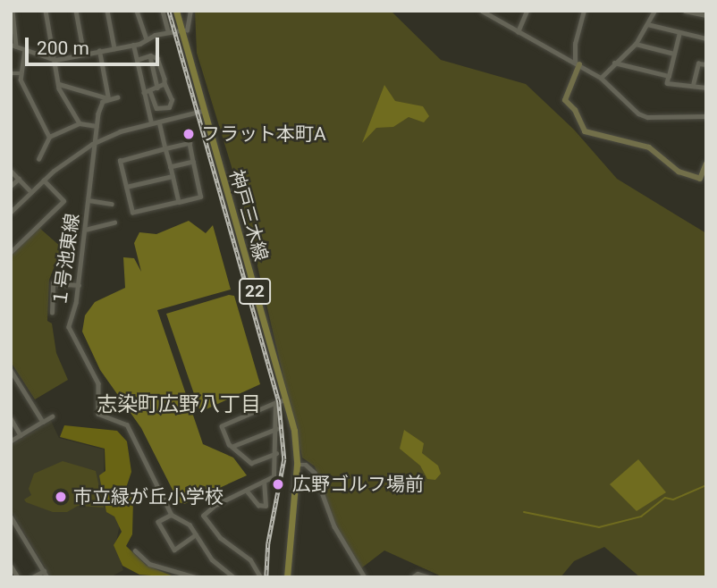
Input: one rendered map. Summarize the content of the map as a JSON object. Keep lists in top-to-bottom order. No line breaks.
{"streets":{"main road":["神戸三木線","22"],"street":["１号池東線"]},"districts":["志染町広野八丁目"],"places":["フラット本町A","広野ゴルフ場前","市立緑が丘小学校"],"scale_bar":"200 m"}
